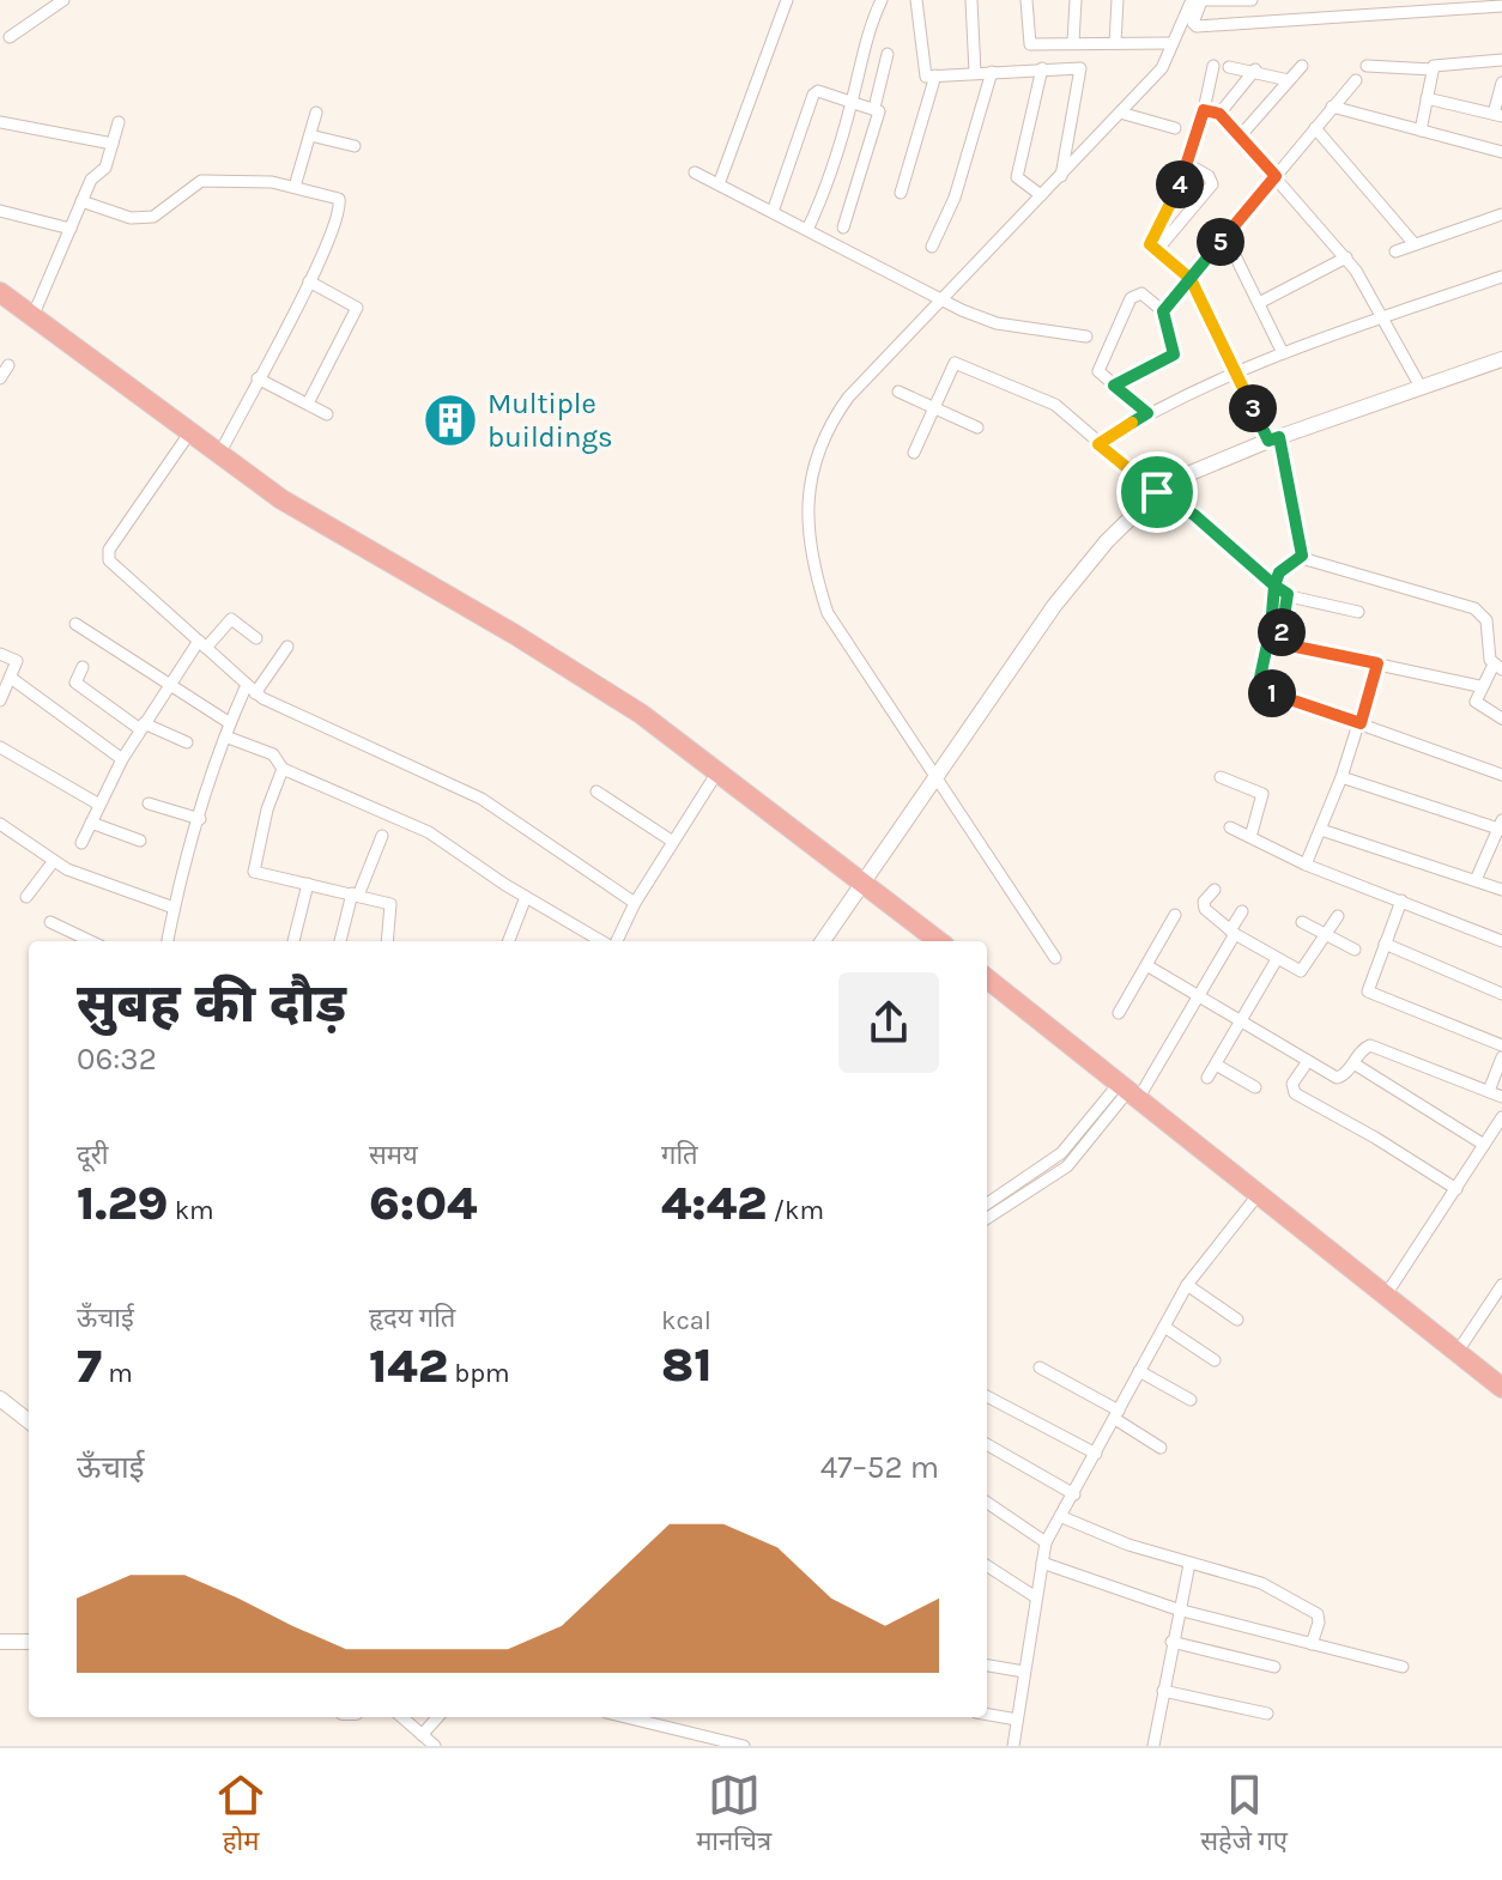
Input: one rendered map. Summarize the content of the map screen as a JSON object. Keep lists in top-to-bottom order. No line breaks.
{"places":{"building":["Multiple buildings"]},"page":{"pins":["4","5","3","2","1"],"heading":["सुबह की दौड़","06:32"],"stats":[["दूरी","1.29 km"],["समय","6:04"],["गति","4:42 /km"],["ऊँचाई","7 m"],["हृदय गति","142 bpm"],["kcal","81"]],"chart":["ऊँचाई","47–52 m"],"tabs":["होम","मानचित्र","सहेजे गए"]}}
